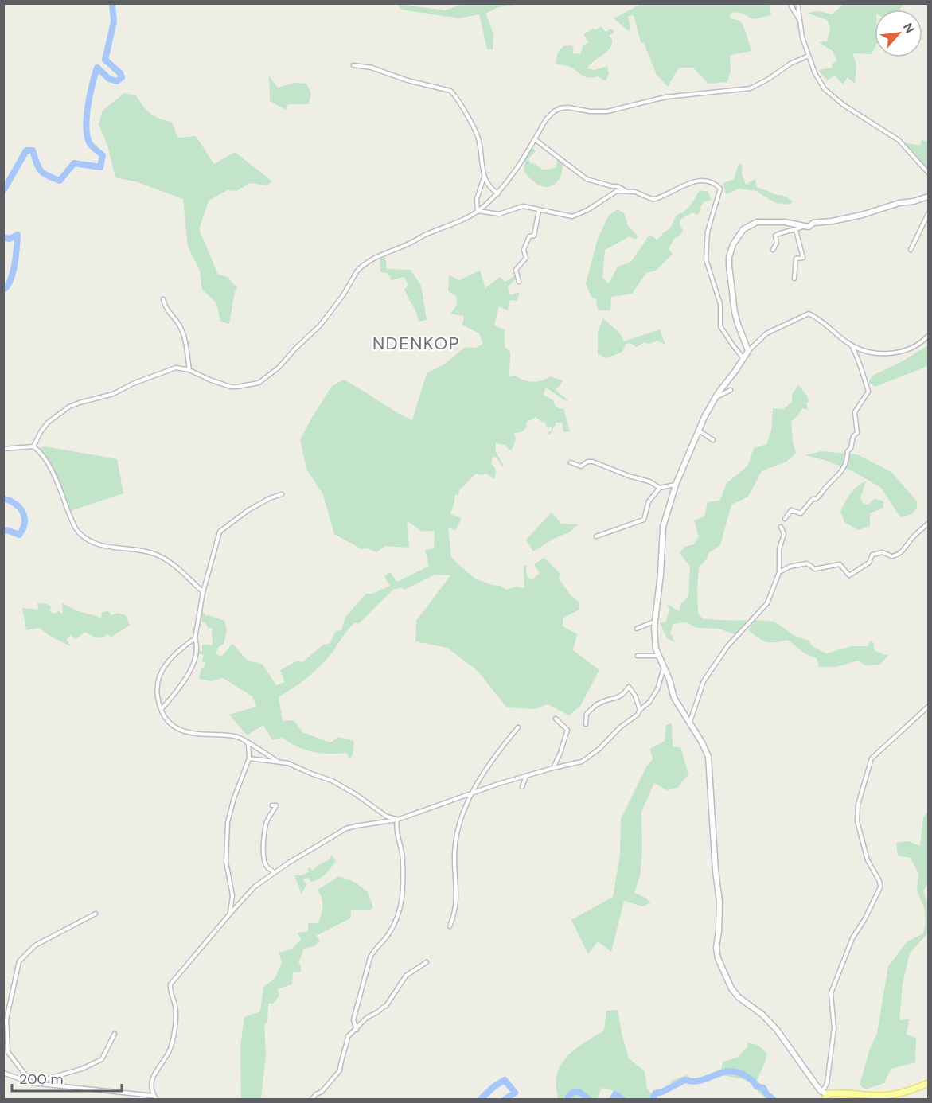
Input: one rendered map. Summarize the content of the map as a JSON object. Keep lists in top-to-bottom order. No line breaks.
{"districts":["NDENKOP"],"scale_bar":"200 m","north":"top right"}
